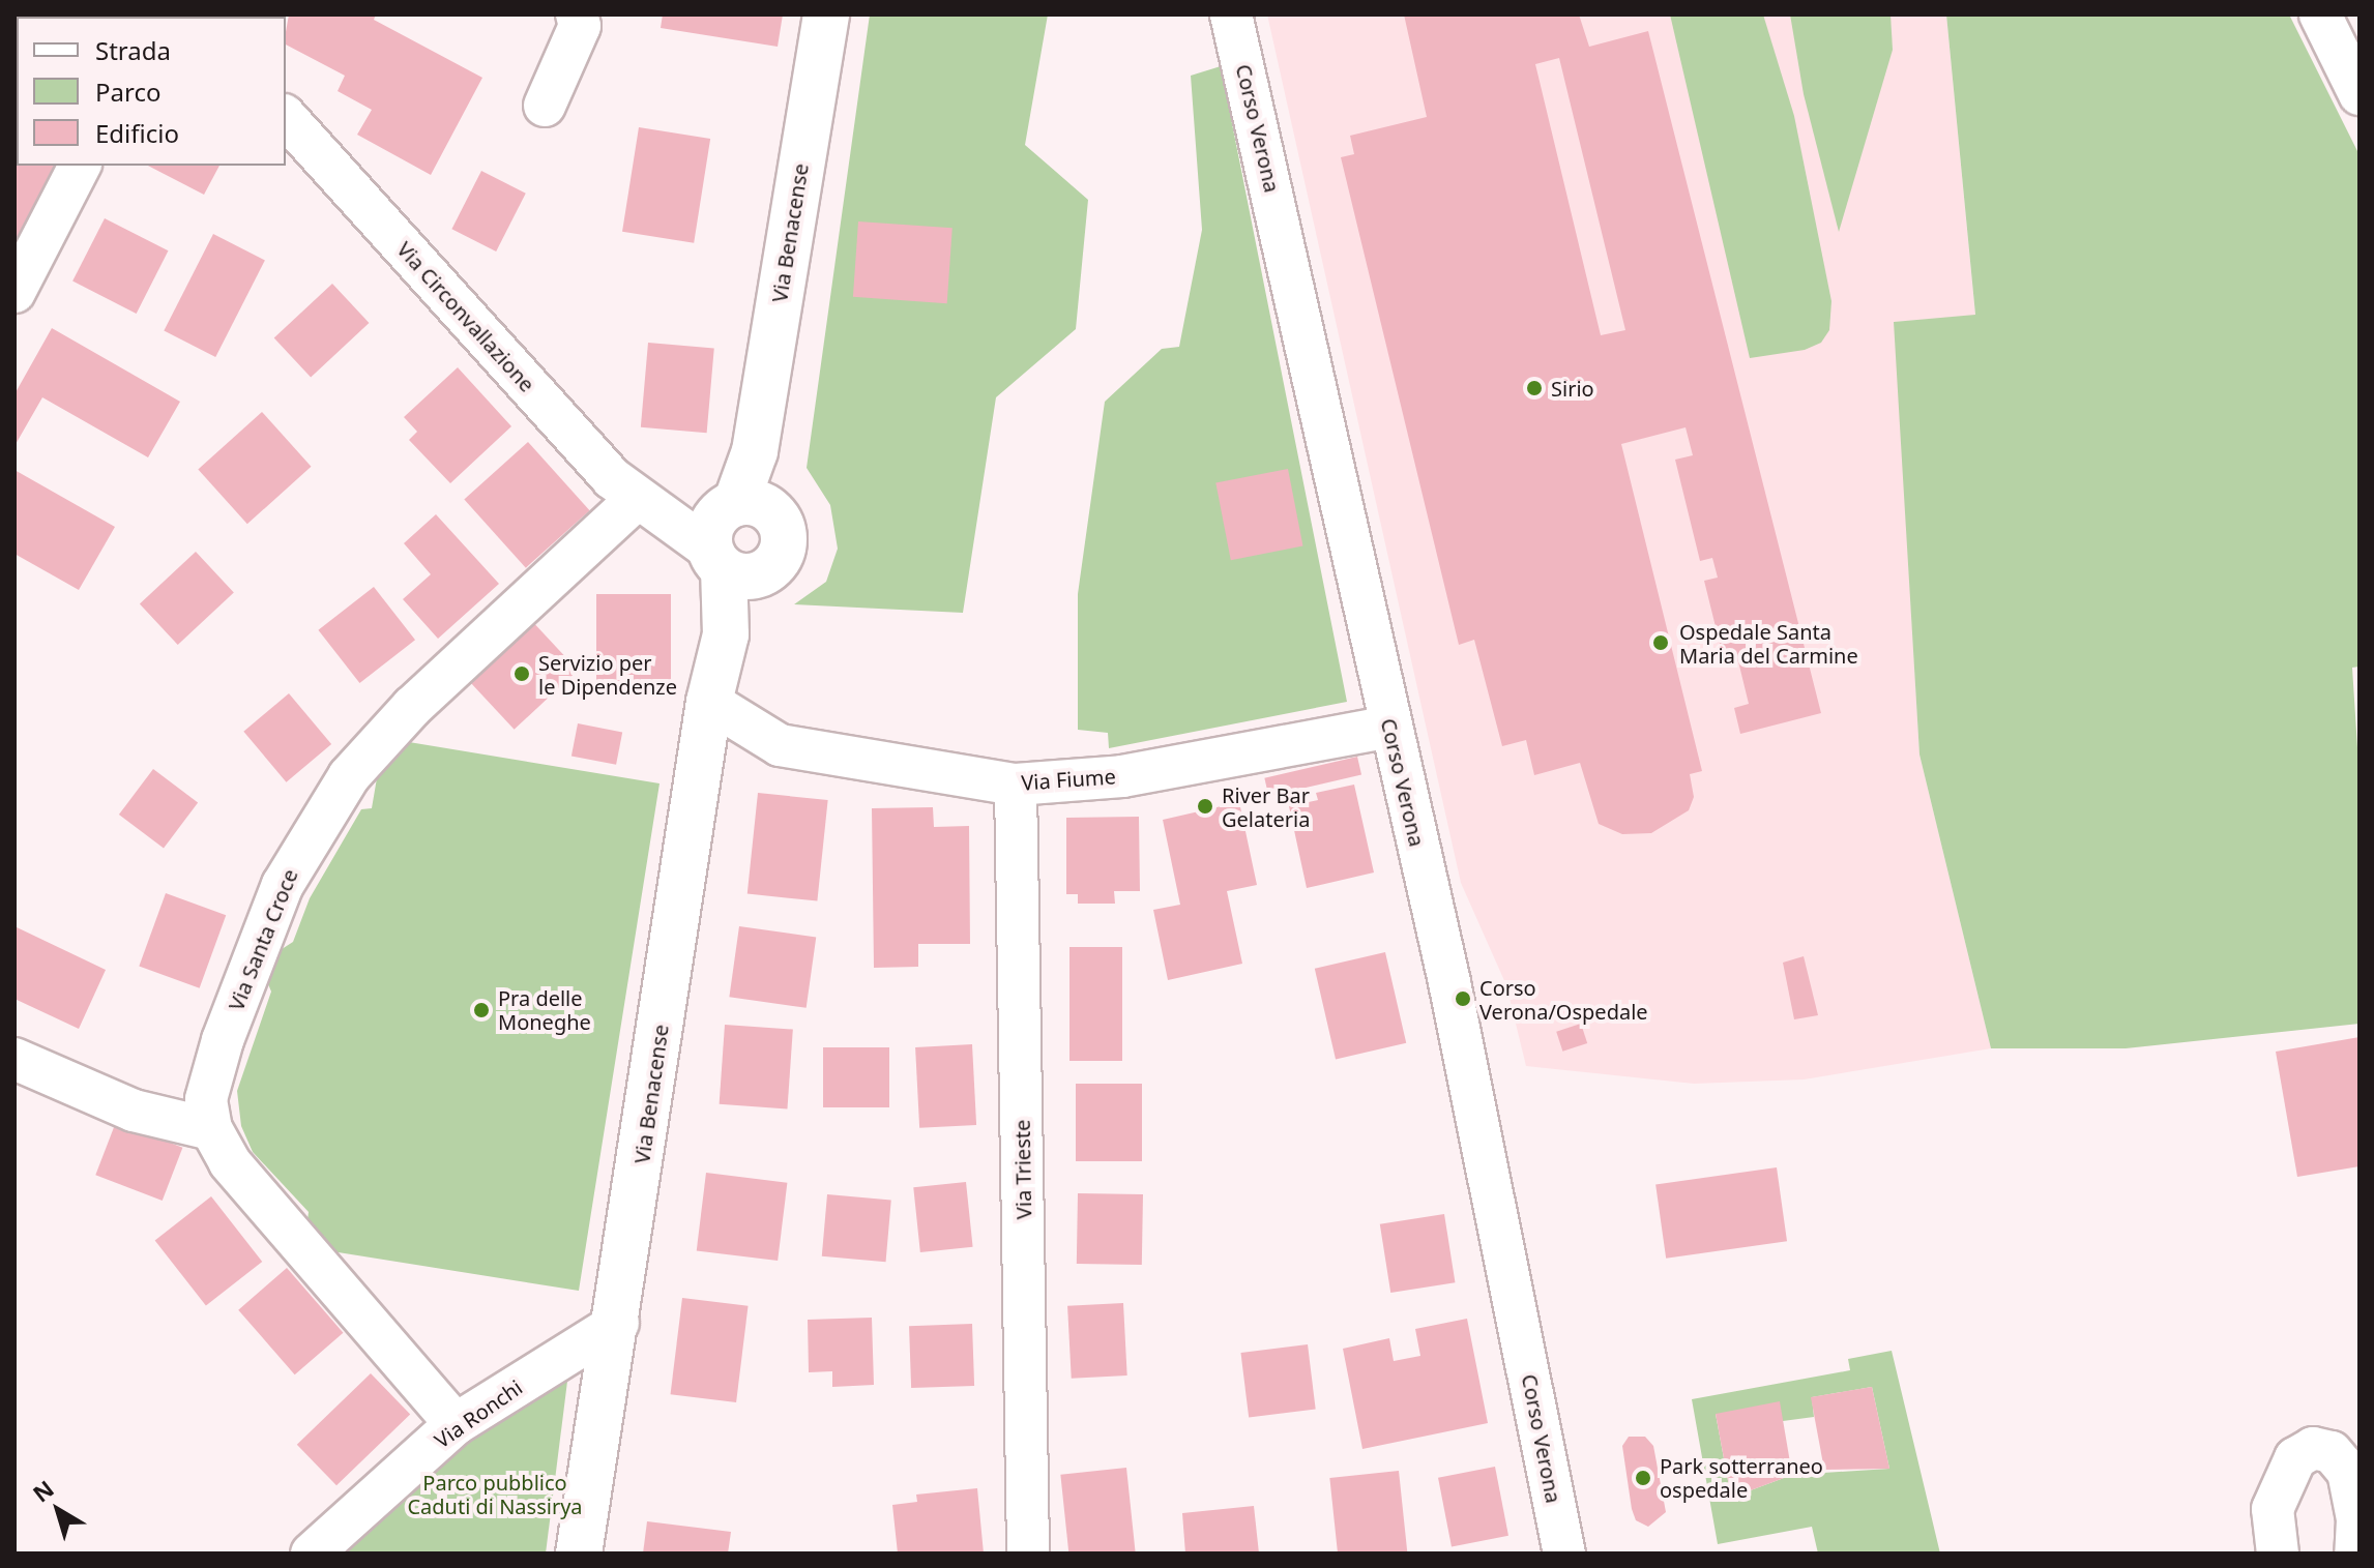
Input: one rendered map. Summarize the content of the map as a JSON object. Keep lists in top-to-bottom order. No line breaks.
{"streets":{"main road":["Via Benacense"],"street":["Corso Verona","Via Circonvallazione","Via Fiume","Via Santa Croce","Via Trieste","Via Ronchi"]},"crossings":[["Corso Verona","Via Fiume"],["Via Benacense","Via Fiume"],["Via Benacense","Via Ronchi"],["Via Circonvallazione","Via Santa Croce"],["Via Fiume","Via Trieste"],["Via Santa Croce","Via Ronchi"]],"parks":["Parco pubblico Caduti di Nassirya"],"places":["Sirio","Ospedale Santa Maria del Carmine","Servizio per le Dipendenze","River Bar Gelateria","Corso Verona/Ospedale","Pra delle Moneghe","Park sotterraneo ospedale"],"legend":["Strada","Parco","Edificio"],"north":"top left"}
